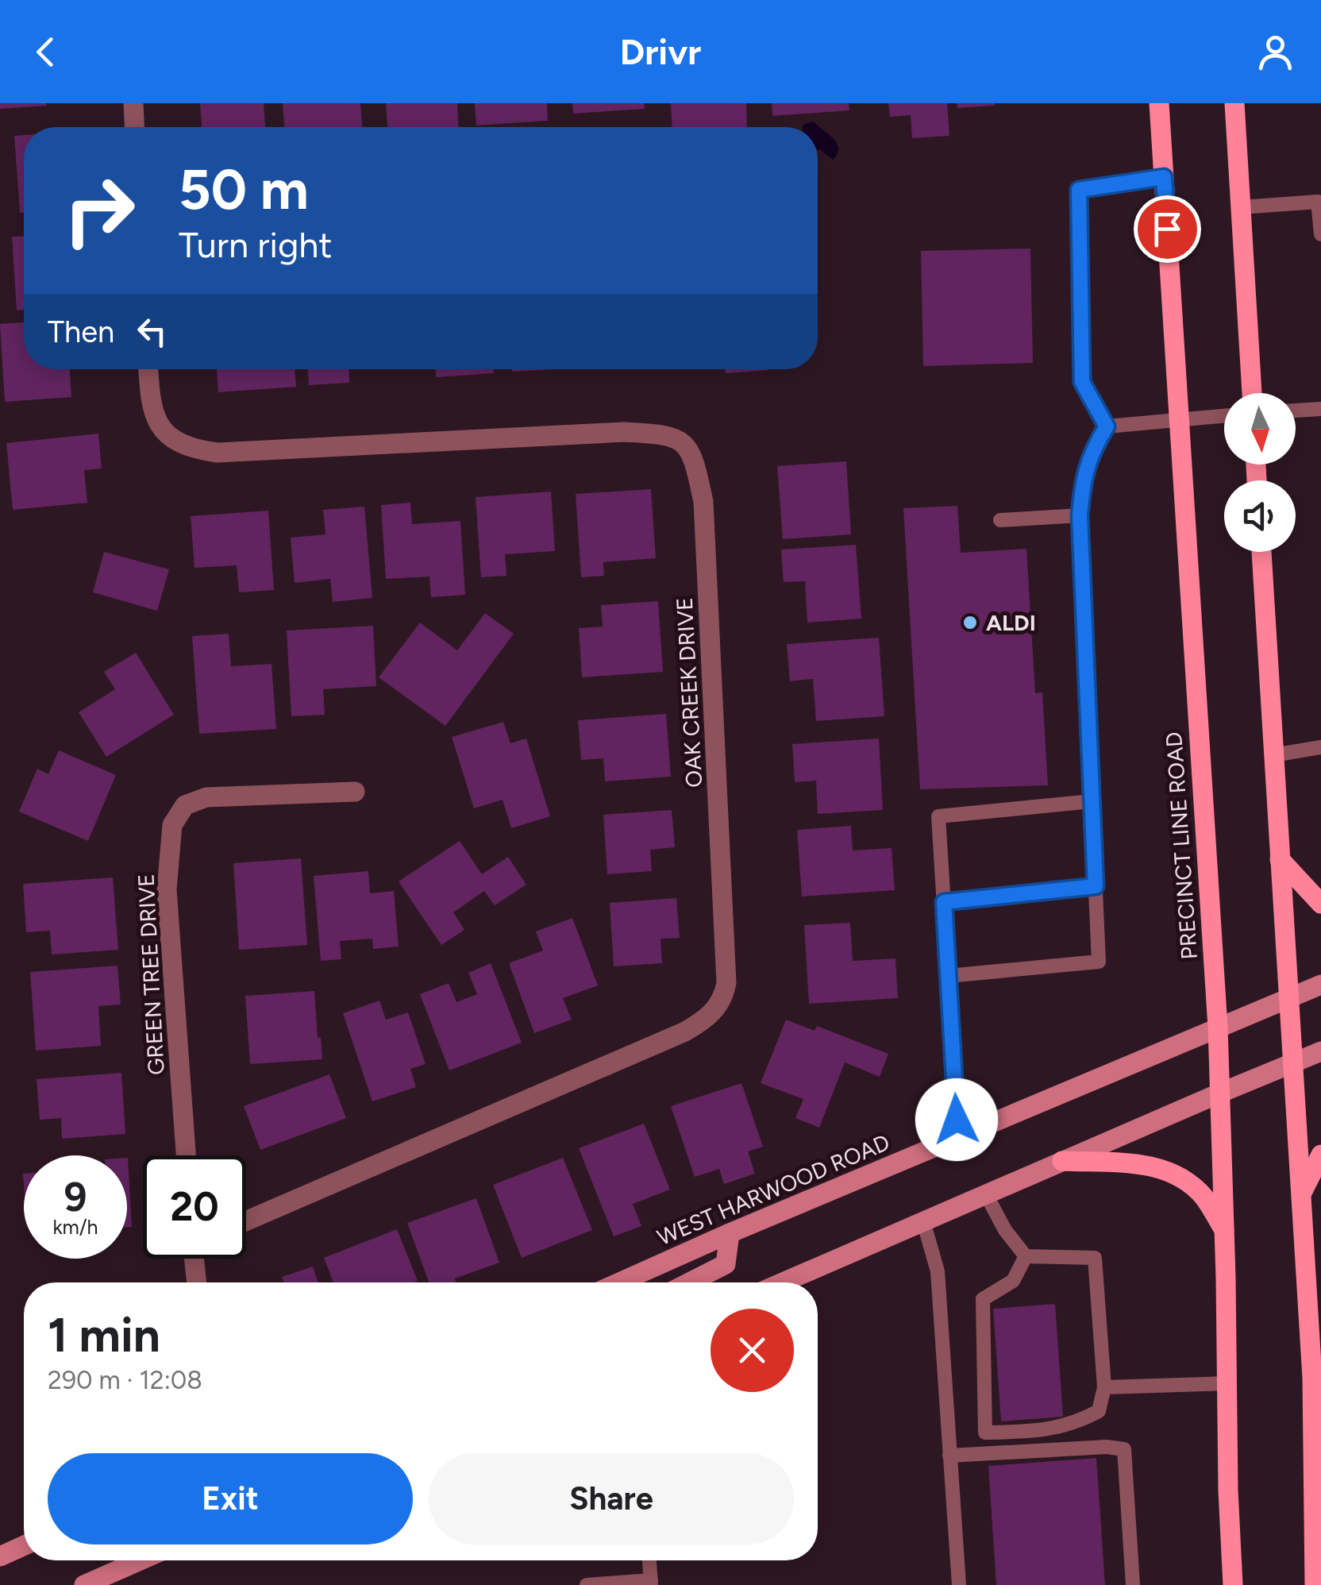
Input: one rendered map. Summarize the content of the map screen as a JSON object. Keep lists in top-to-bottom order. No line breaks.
{"streets":{"main road":["PRECINCT LINE ROAD","WEST HARWOOD ROAD"],"street":["OAK CREEK DRIVE","GREEN TREE DRIVE"]},"crossings":[["PRECINCT LINE ROAD","WEST HARWOOD ROAD"]],"places":["ALDI"],"north":"bottom","page":{"header":"Drivr","turn":["50 m","Turn right"],"then":"Then","speed":"9 km/h","limit":"20","heading":["1 min","290 m · 12:08"],"buttons":["Exit","Share"]}}
